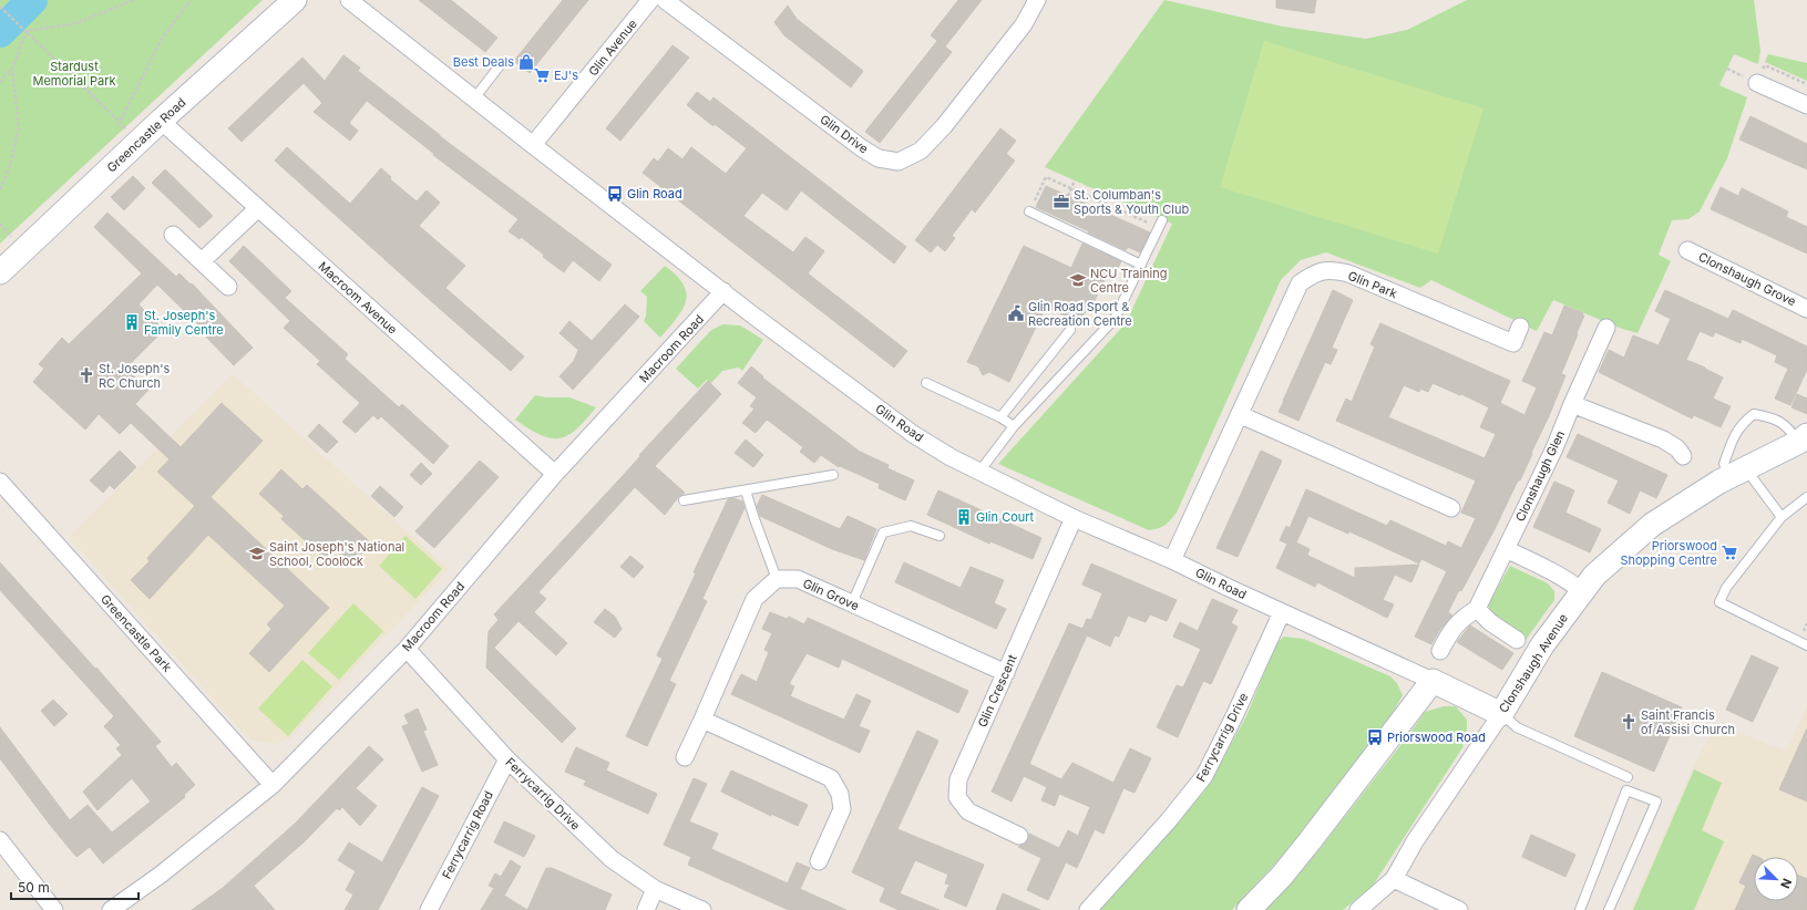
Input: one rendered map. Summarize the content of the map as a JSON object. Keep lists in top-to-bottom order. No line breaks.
{"streets":{"street":["Glin Avenue","Glin Drive","Greencastle Road","Clonshaugh Grove","Glin Park","Macroom Avenue","Macroom Road","Glin Road","Clonshaugh Glen","Glin Grove","Greencastle Park","Clonshaugh Avenue","Glin Crescent","Ferrycarrig Drive","Ferrycarrig Road"]},"crossings":[["Glin Avenue","Glin Road"],["Greencastle Road","Macroom Avenue"],["Glin Park","Glin Road"],["Macroom Avenue","Macroom Road"],["Macroom Road","Glin Road"],["Macroom Road","Greencastle Park"],["Macroom Road","Ferrycarrig Drive"],["Glin Road","Clonshaugh Avenue"],["Glin Road","Glin Crescent"],["Glin Road","Ferrycarrig Drive"],["Glin Grove","Glin Crescent"],["Ferrycarrig Drive","Ferrycarrig Road"]],"parks":["Stardust Memorial Park"],"places":{"shop":["Best Deals"],"supermarket":["EJ's","Priorswood Shopping Centre"],"bus stop":["Glin Road","Priorswood Road"],"office":["St. Columban's Sports & Youth Club"],"school or university":["NCU Training Centre","Saint Joseph's National School, Coolock"],"public building":["Glin Road Sport & Recreation Centre"],"building":["St. Joseph's Family Centre","Glin Court"],"church":["St. Joseph's RC Church","Saint Francis of Assisi Church"]},"scale_bar":"50 m","north":"bottom right"}
